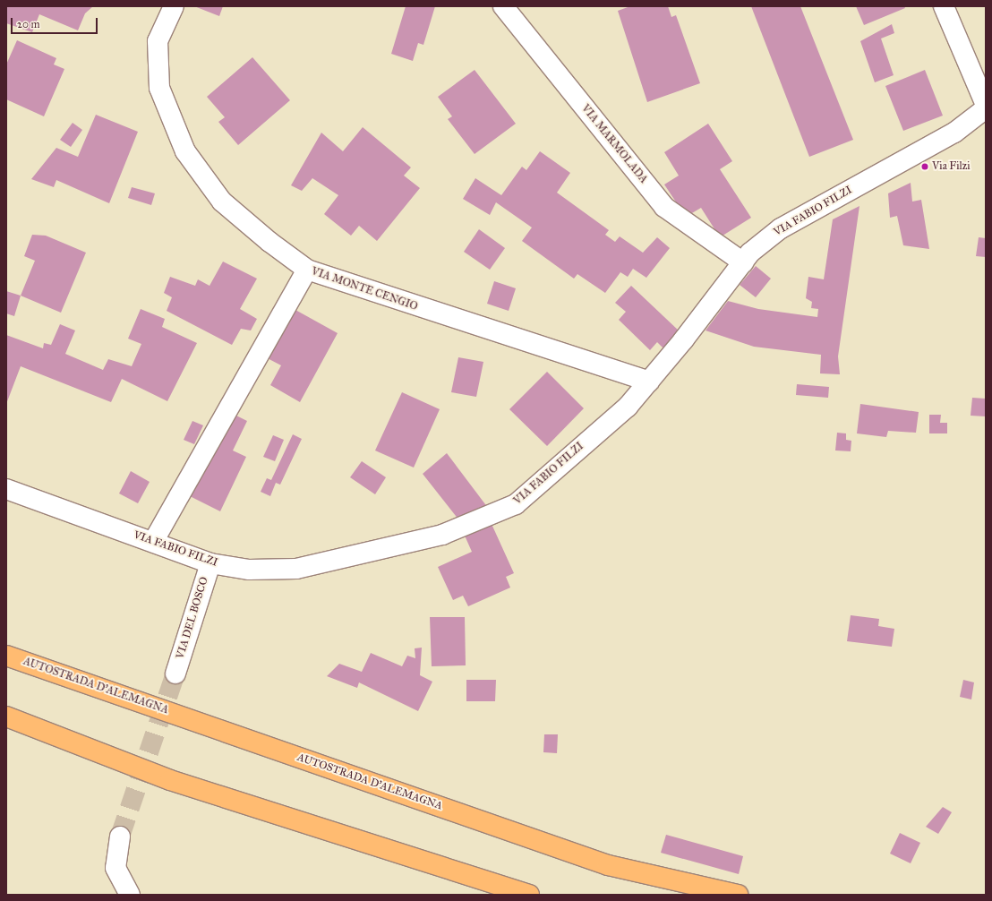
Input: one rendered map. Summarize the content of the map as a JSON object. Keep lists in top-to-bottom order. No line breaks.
{"streets":{"highway":["AUTOSTRADA D'ALEMAGNA"],"street":["VIA MARMOLADA","VIA FABIO FILZI","VIA MONTE CENGIO","VIA DEL BOSCO"]},"crossings":[["VIA MARMOLADA","VIA FABIO FILZI"],["VIA FABIO FILZI","VIA MONTE CENGIO"],["VIA FABIO FILZI","VIA DEL BOSCO"]],"places":["Via Filzi"],"scale_bar":"20 m"}
